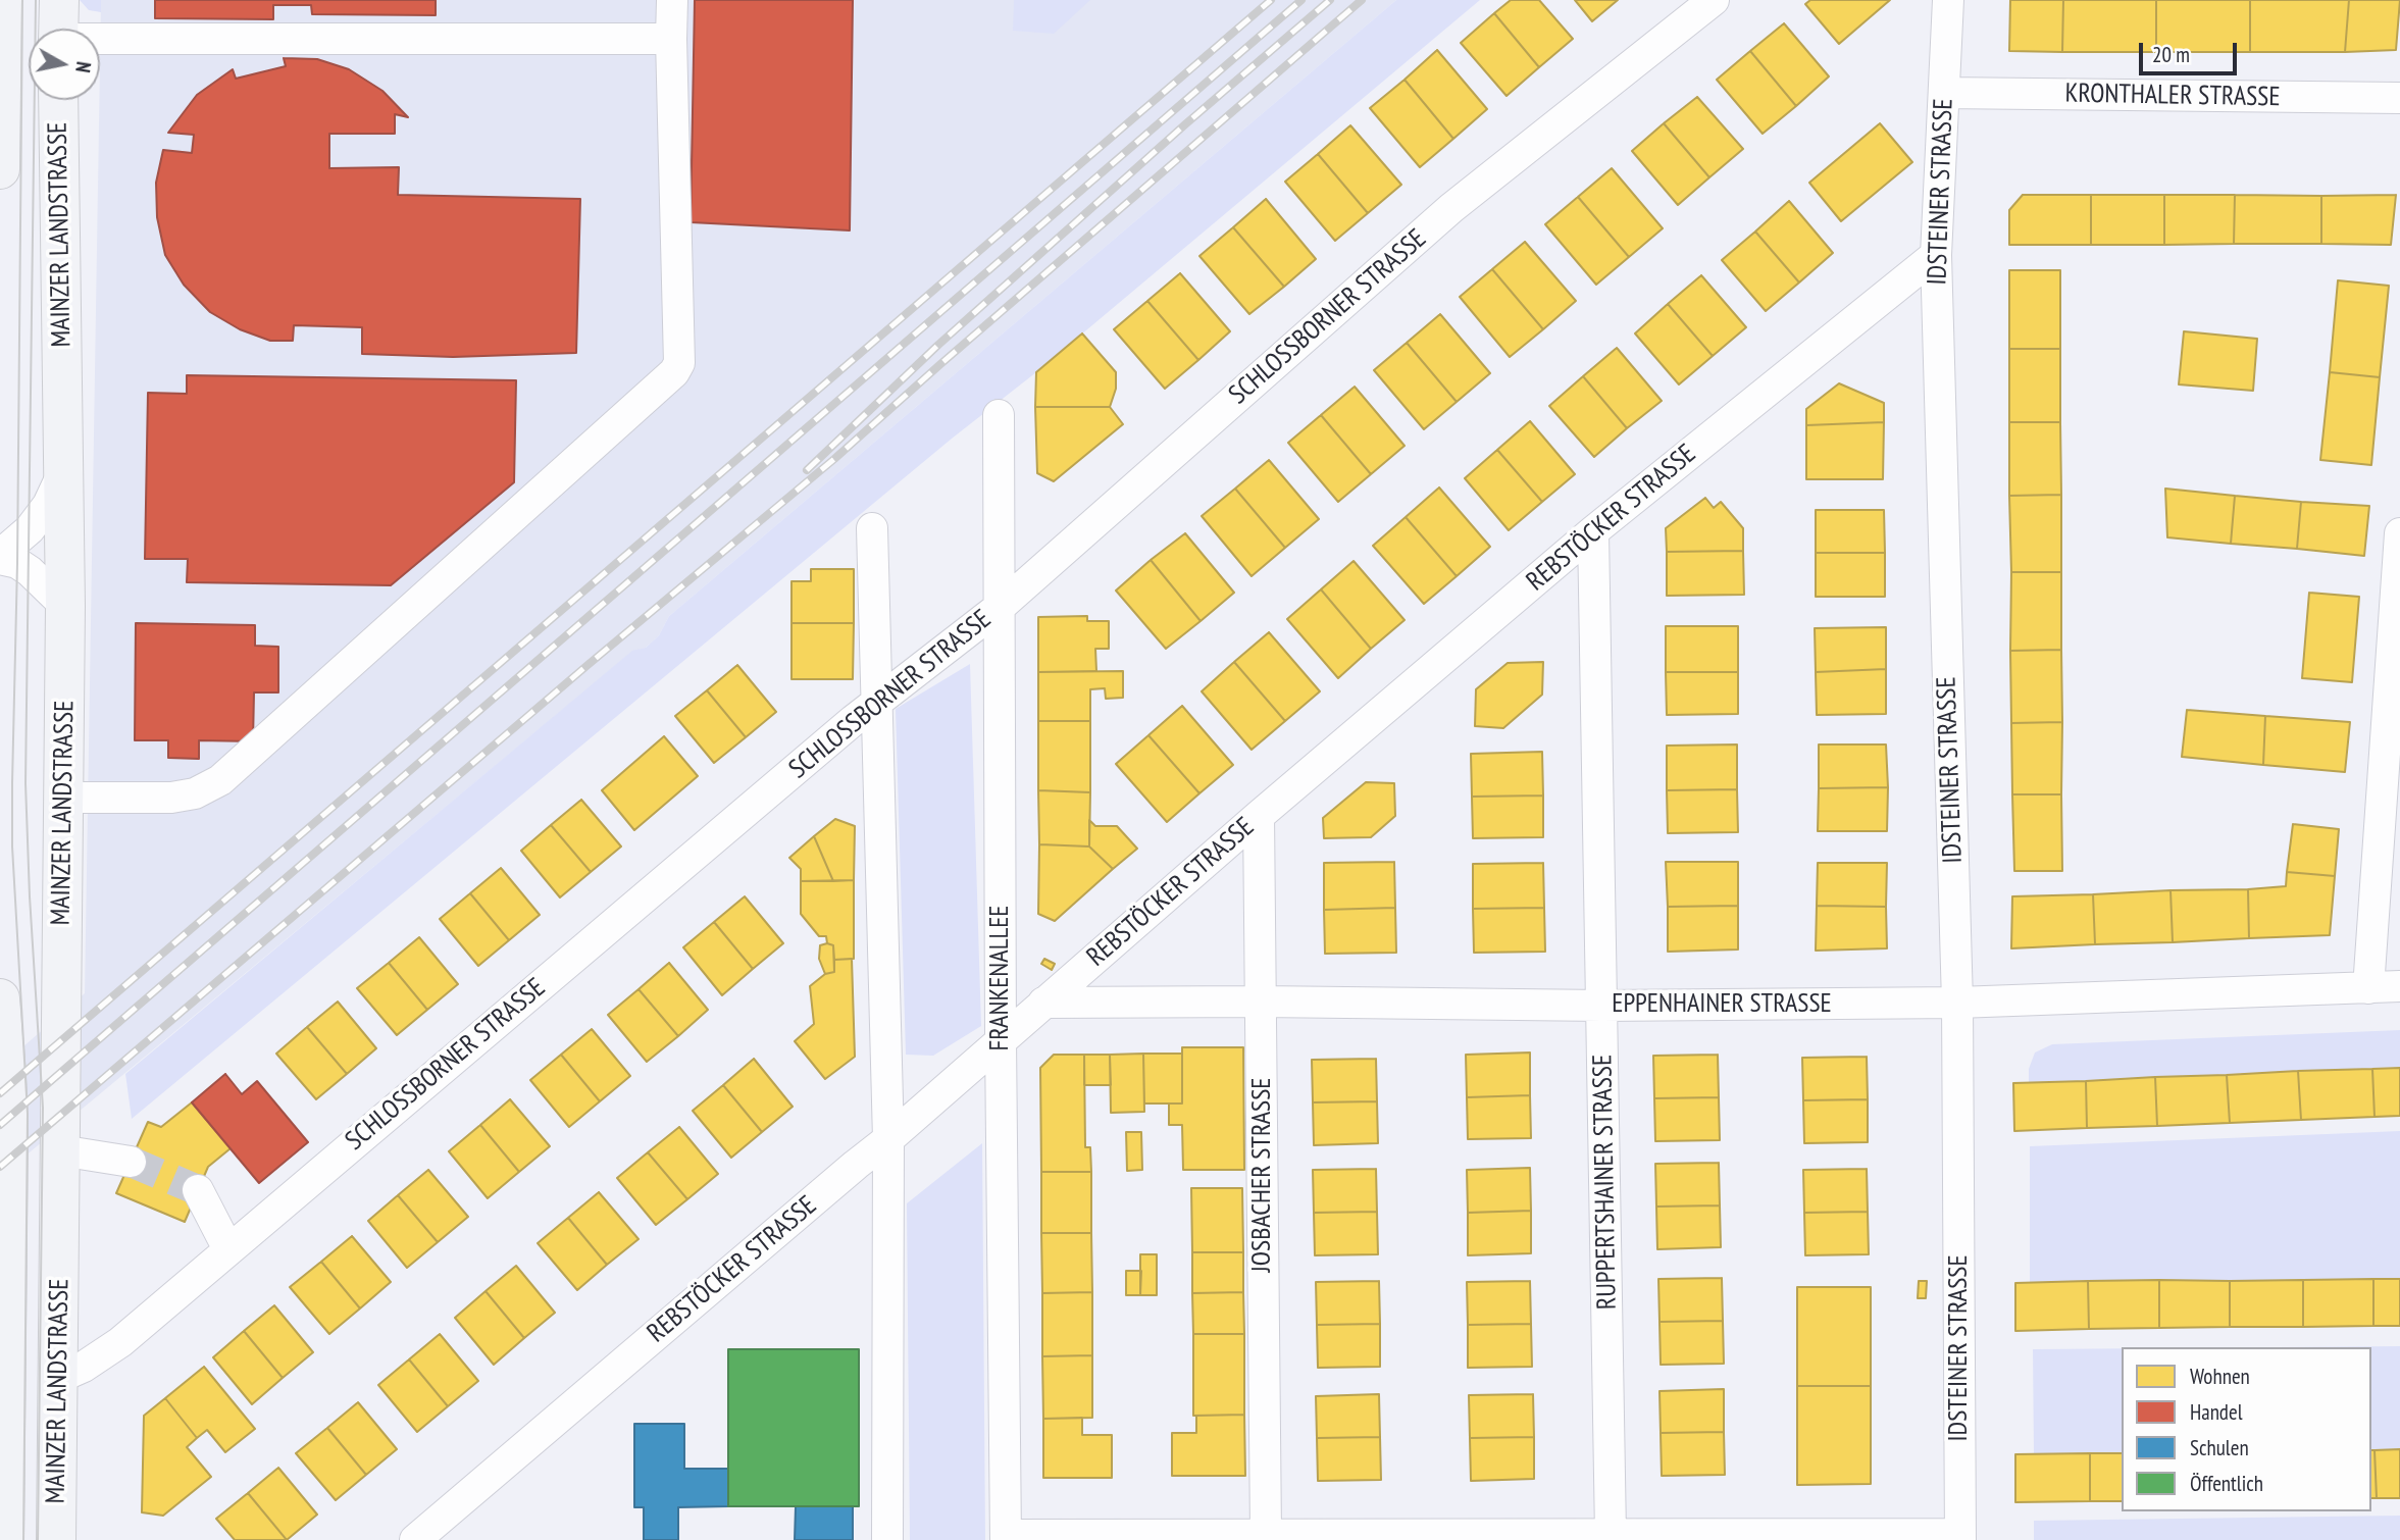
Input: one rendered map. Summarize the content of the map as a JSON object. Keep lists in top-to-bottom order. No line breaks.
{"streets":{"main road":["MAINZER LANDSTRASSE"],"street":["KRONTHALER STRASSE","IDSTEINER STRASSE","SCHLOSSBORNER STRASSE","REBSTÖCKER STRASSE","FRANKENALLEE","EPPENHAINER STRASSE","JOSBACHER STRASSE","RUPPERTSHAINER STRASSE"]},"crossings":[["KRONTHALER STRASSE","IDSTEINER STRASSE"],["IDSTEINER STRASSE","REBSTÖCKER STRASSE"],["IDSTEINER STRASSE","EPPENHAINER STRASSE"],["MAINZER LANDSTRASSE","SCHLOSSBORNER STRASSE"],["SCHLOSSBORNER STRASSE","FRANKENALLEE"],["REBSTÖCKER STRASSE","FRANKENALLEE"],["REBSTÖCKER STRASSE","EPPENHAINER STRASSE"],["REBSTÖCKER STRASSE","JOSBACHER STRASSE"],["REBSTÖCKER STRASSE","RUPPERTSHAINER STRASSE"],["EPPENHAINER STRASSE","JOSBACHER STRASSE"],["EPPENHAINER STRASSE","RUPPERTSHAINER STRASSE"]],"legend":["Wohnen","Handel","Schulen","Öffentlich"],"scale_bar":"20 m","north":"right"}
